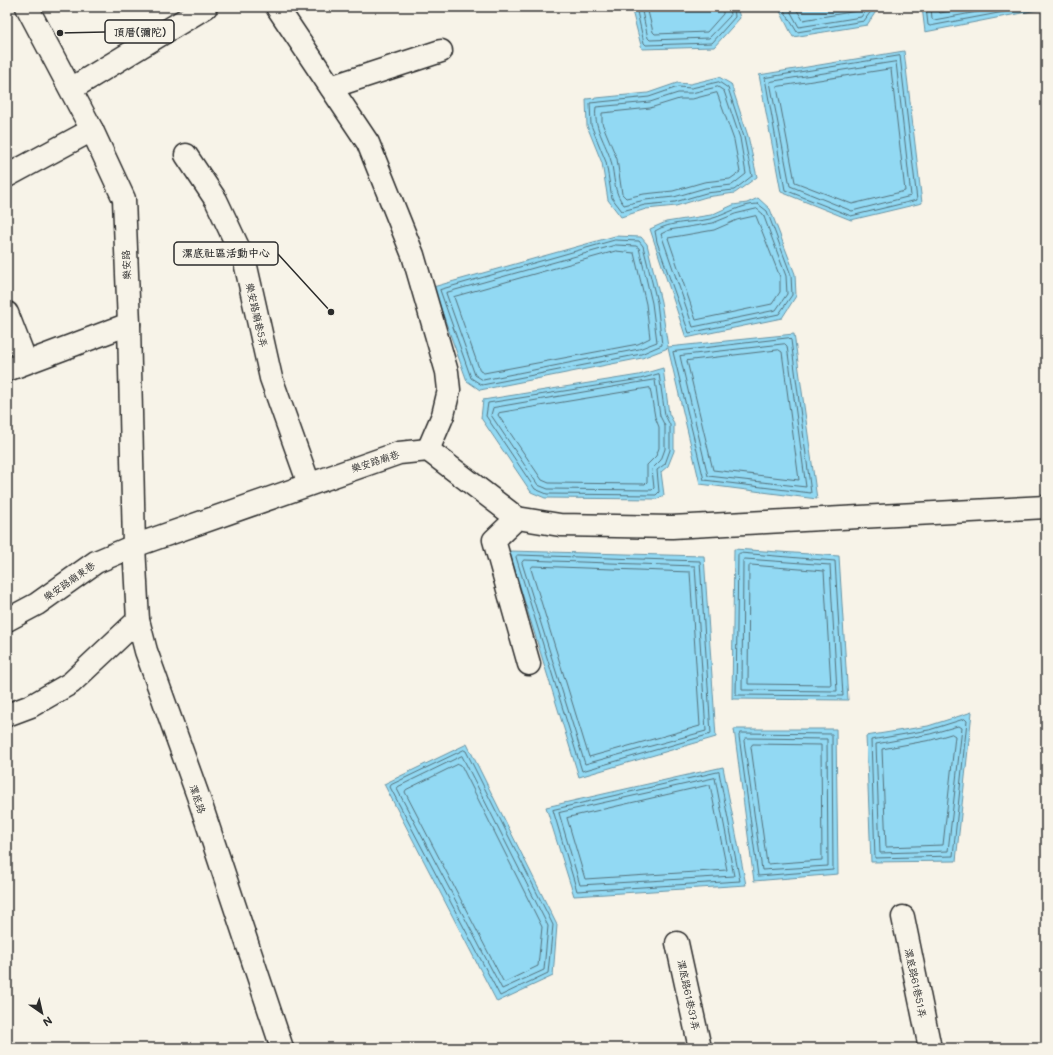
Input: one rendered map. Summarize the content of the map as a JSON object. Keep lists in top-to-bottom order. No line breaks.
{"streets":{"street":["樂安路","樂安路廟巷5弄","樂安路廟巷","樂安路廟東巷","漯底路","漯底路61巷51弄","漯底路61巷37弄"]},"crossings":[["樂安路","樂安路廟巷"],["樂安路","樂安路廟東巷"],["樂安路","漯底路"],["樂安路廟巷5弄","樂安路廟巷"],["樂安路廟巷","樂安路廟東巷"],["樂安路廟巷","漯底路"],["樂安路廟東巷","漯底路"]],"places":["頂厝(彌陀)","漯底社區活動中心"],"north":"bottom right"}
